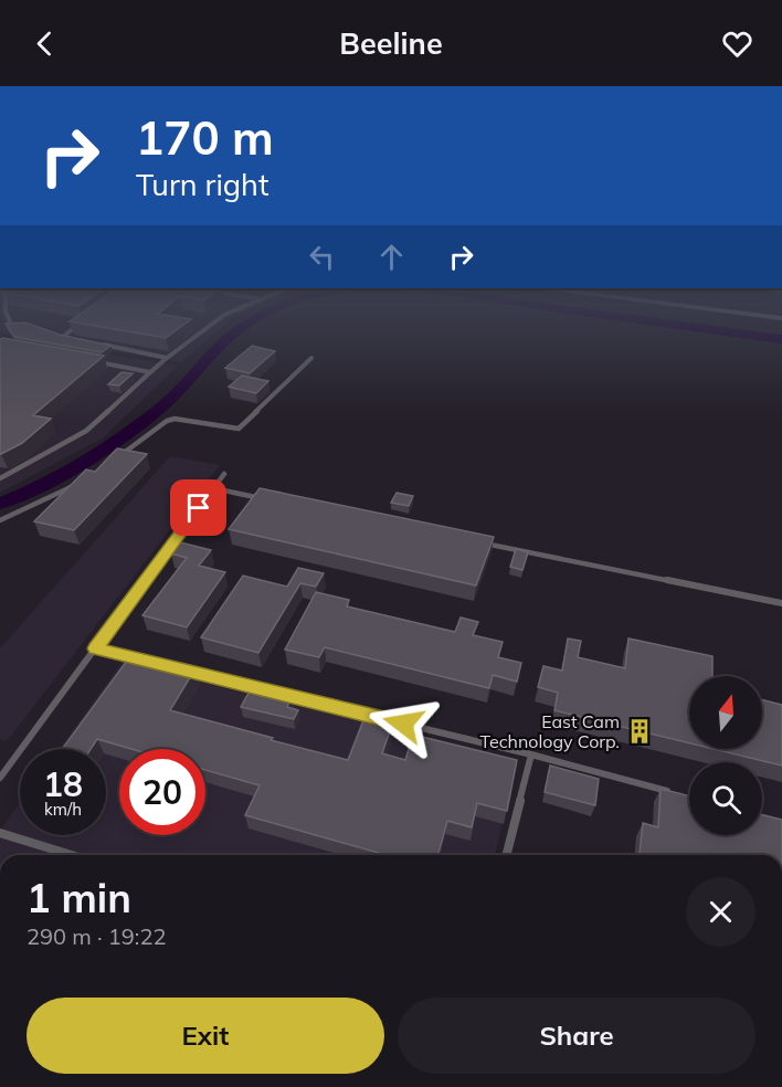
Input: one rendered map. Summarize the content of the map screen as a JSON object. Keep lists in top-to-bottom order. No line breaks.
{"places":{"building":["East Cam Technology Corp."]},"north":"top","page":{"header":"Beeline","turn":["170 m","Turn right"],"speed":"18 km/h","limit":"20","heading":["1 min","290 m · 19:22"],"buttons":["Exit","Share"]}}
